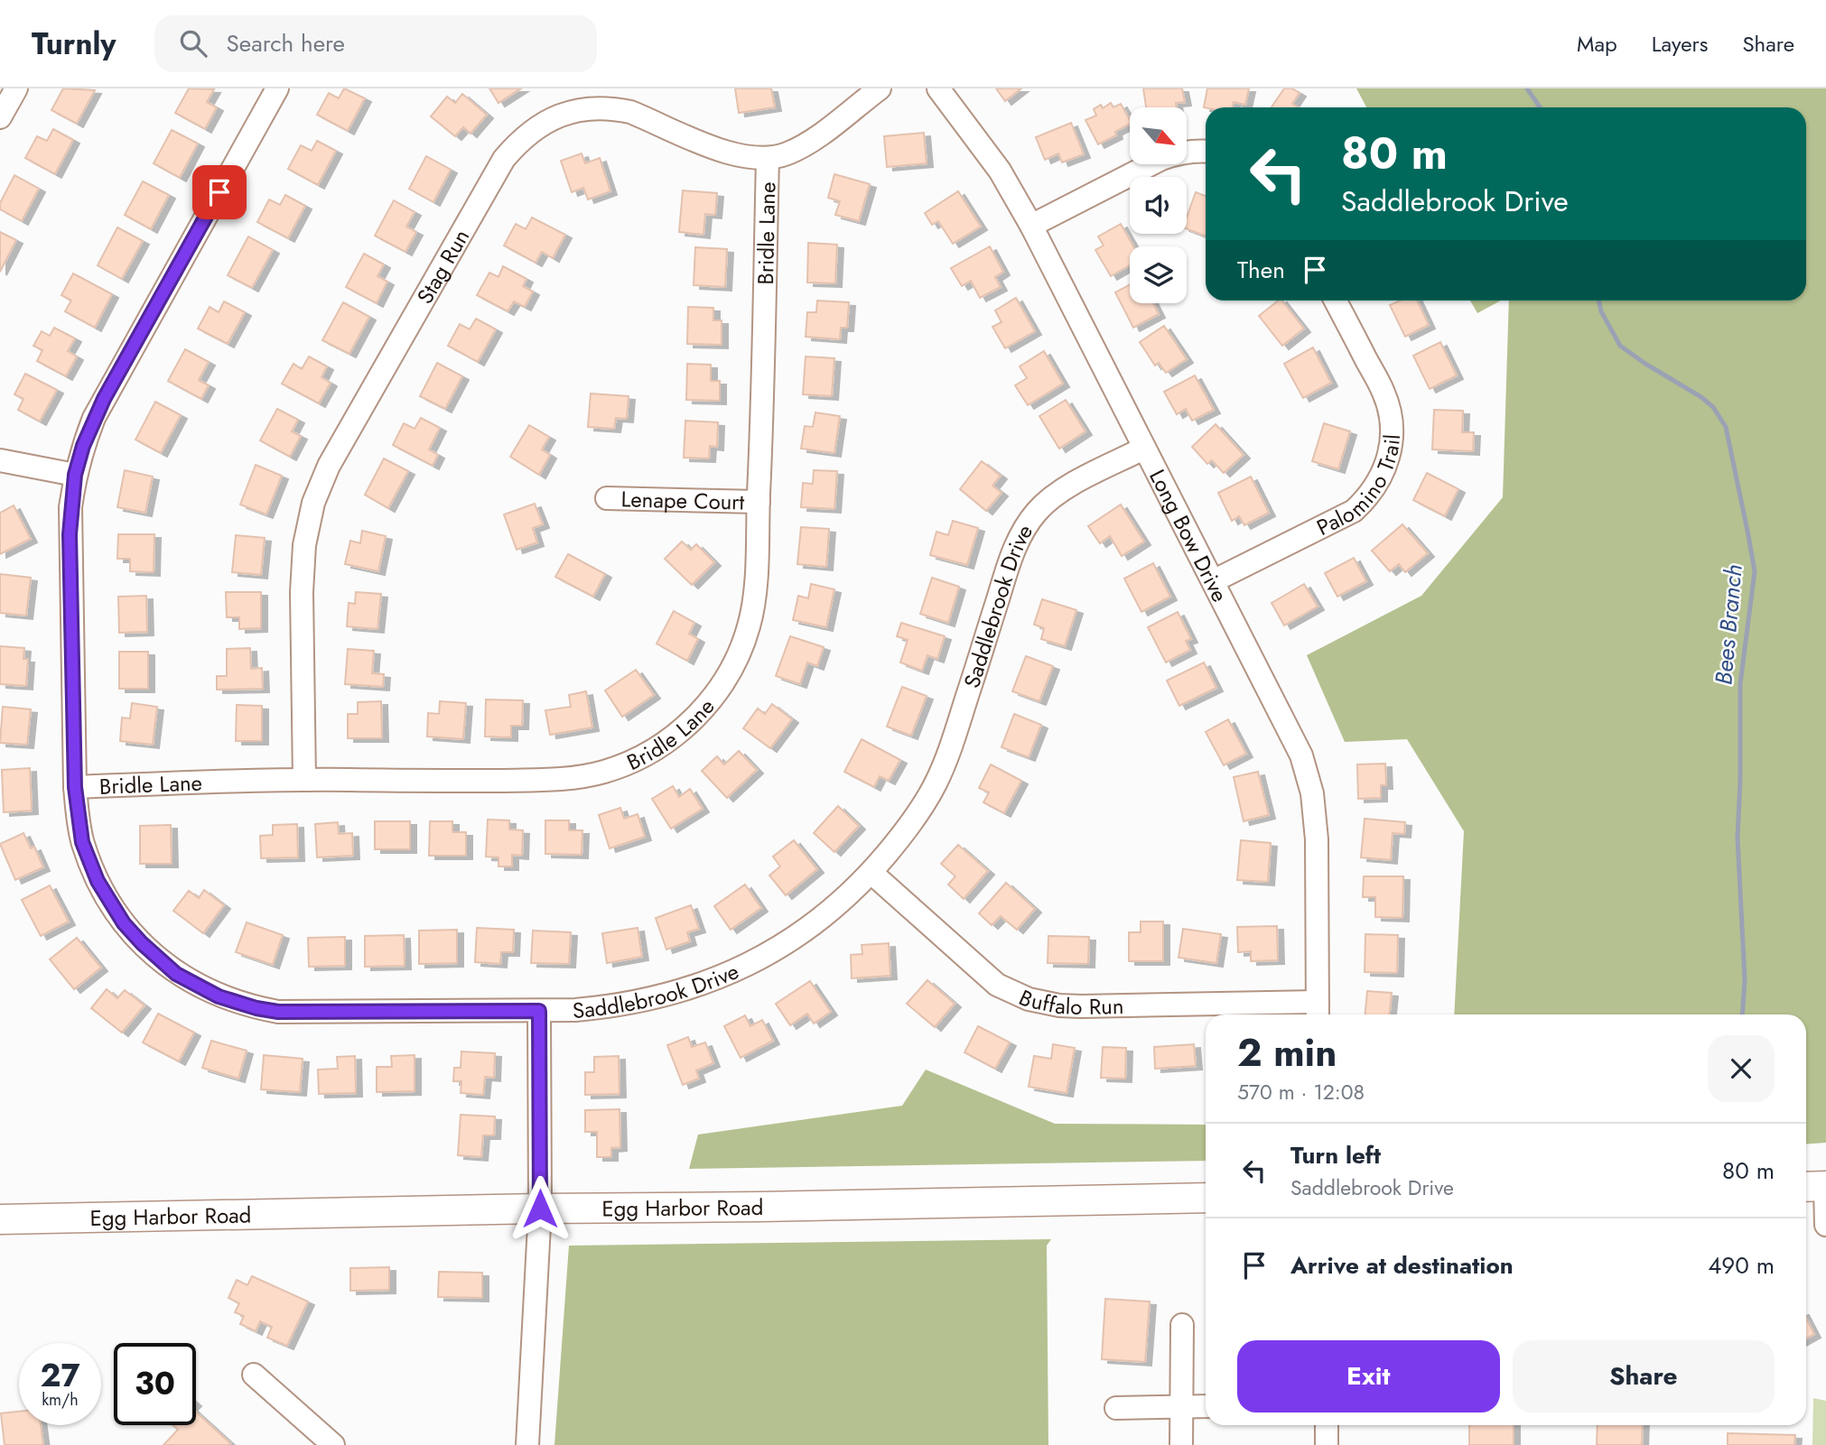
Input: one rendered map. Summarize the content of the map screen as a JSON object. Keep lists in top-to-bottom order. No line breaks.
{"streets":{"main road":["Egg Harbor Road"],"street":["Bridle Lane","Stag Run","Palomino Trail","Lenape Court","Long Bow Drive","Saddlebrook Drive","Buffalo Run"]},"crossings":[["Bridle Lane","Stag Run"],["Bridle Lane","Lenape Court"],["Bridle Lane","Saddlebrook Drive"],["Palomino Trail","Long Bow Drive"],["Long Bow Drive","Saddlebrook Drive"],["Long Bow Drive","Buffalo Run"],["Saddlebrook Drive","Buffalo Run"]],"water":["Bees Branch"],"north":"bottom right","page":{"header":"Turnly","search":"Search here","nav":["Map","Layers","Share"],"turn":["80 m","Saddlebrook Drive"],"then":"Then","heading":["2 min","570 m · 12:08"],"list":[{"name":"Turn left","note":"Saddlebrook Drive","value":"80 m"},{"name":"Arrive at destination","value":"490 m"}],"buttons":["Exit","Share"],"speed":"27 km/h","limit":"30"}}
